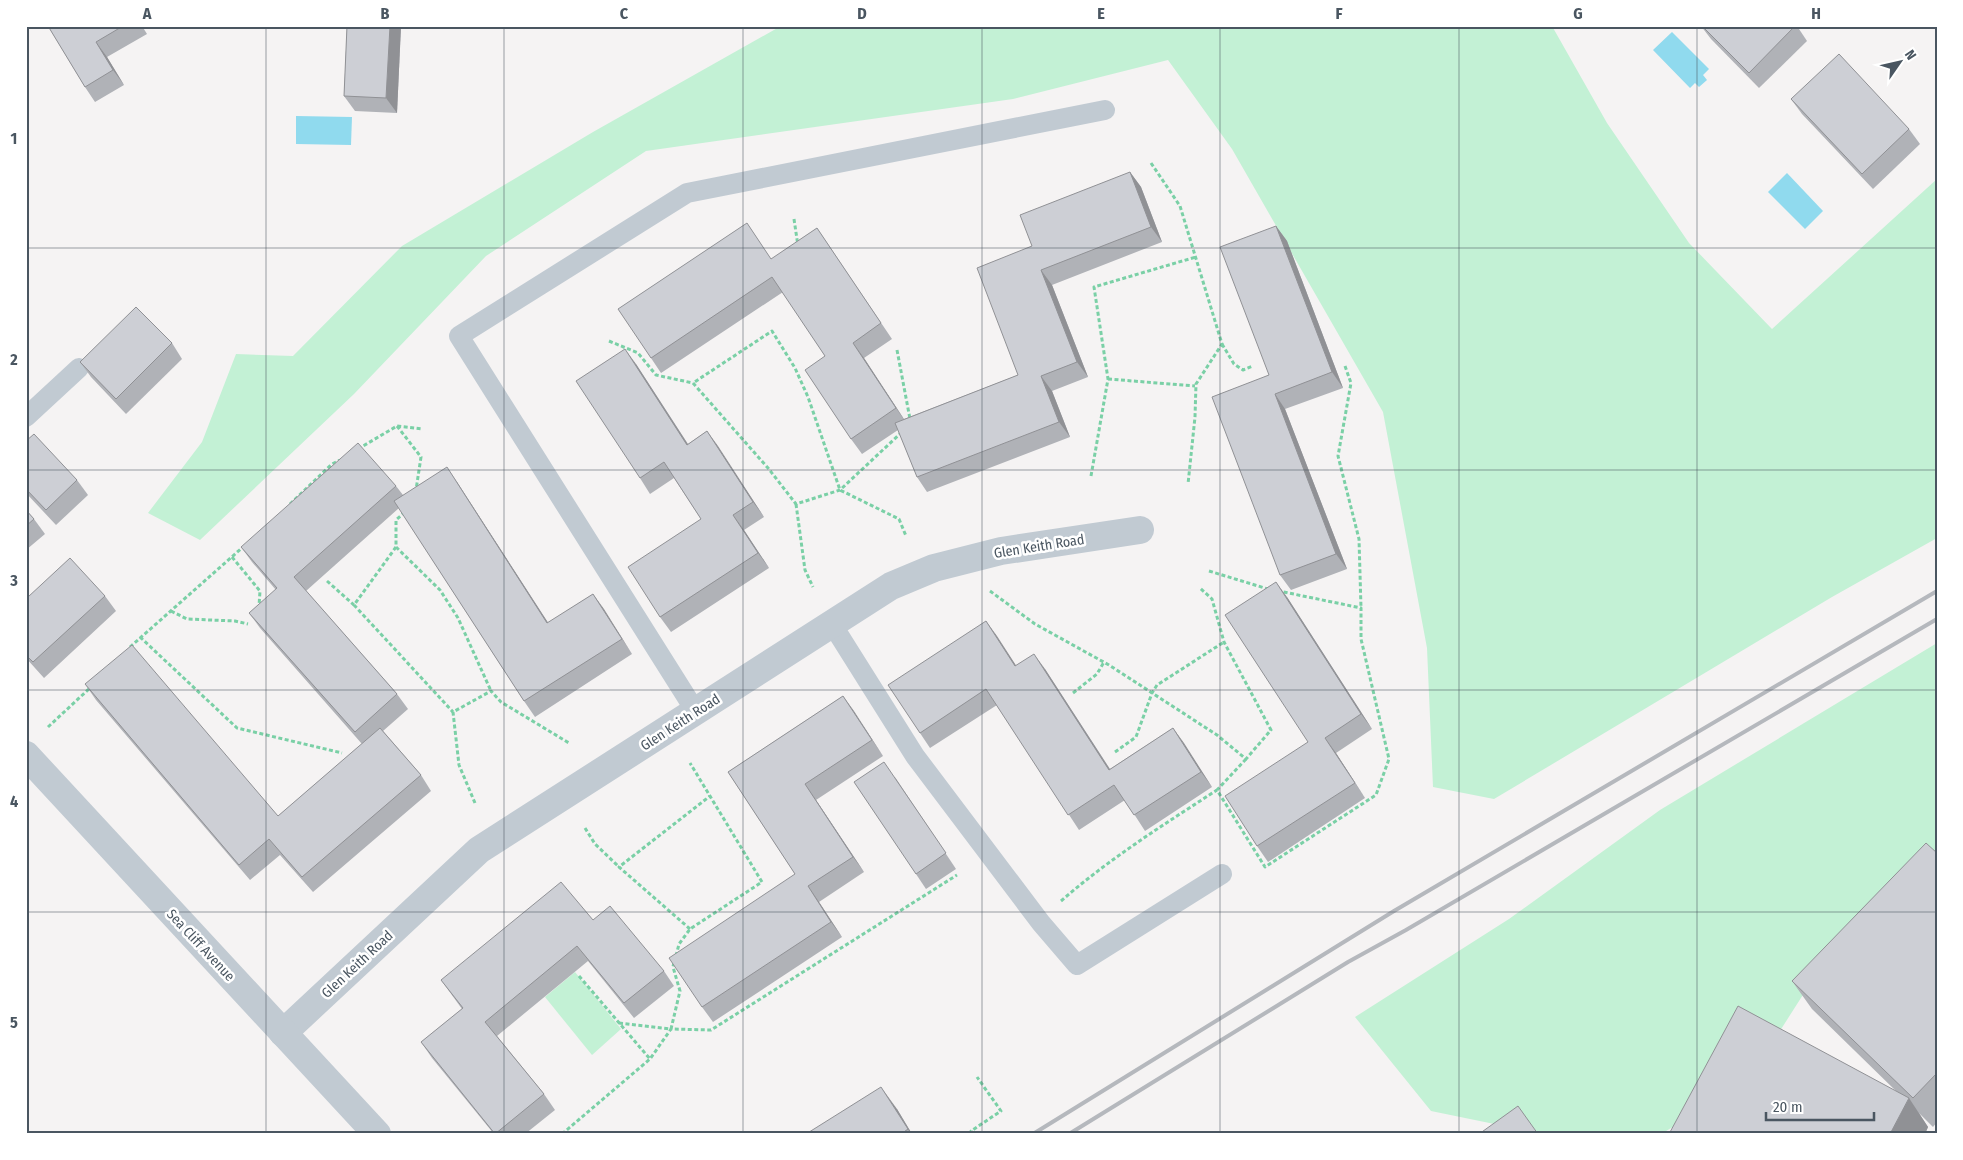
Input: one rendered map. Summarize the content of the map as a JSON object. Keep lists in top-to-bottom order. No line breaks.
{"streets":{"street":["Glen Keith Road","Sea Cliff Avenue"]},"crossings":[["Glen Keith Road","Sea Cliff Avenue"]],"scale_bar":"20 m","north":"top right","grid":{"columns":["A","B","C","D","E","F","G","H"],"rows":["1","2","3","4","5"]}}
